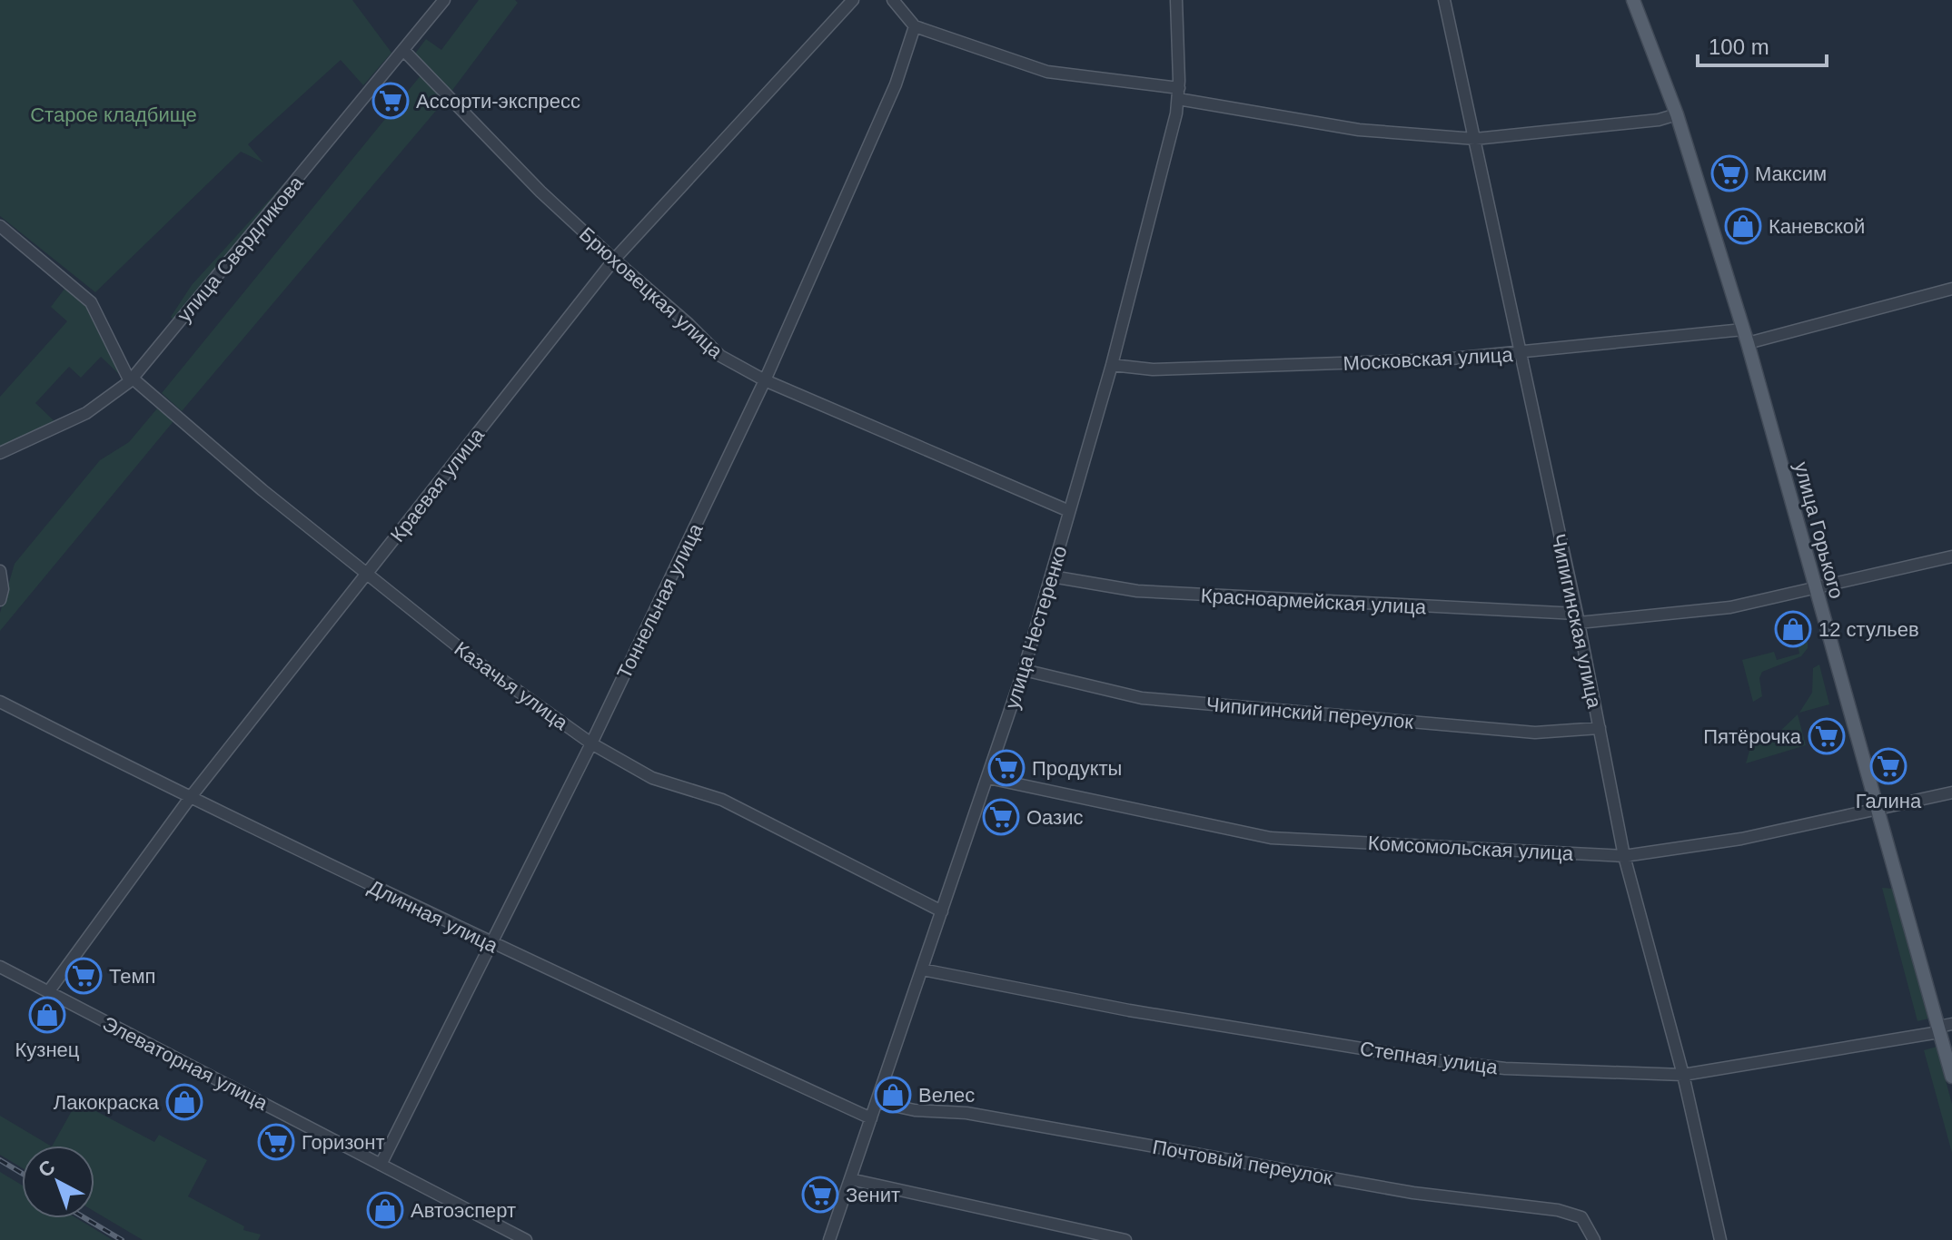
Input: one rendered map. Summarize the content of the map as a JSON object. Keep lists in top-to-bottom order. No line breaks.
{"streets":{"main road":["улица Горького"],"street":["улица Свердликова","Брюховецкая улица","Московская улица","Краевая улица","Тоннельная улица","Красноармейская улица","Чипигинская улица","улица Нестеренко","Казачья улица","Чипигинский переулок","Комсомольская улица","Длинная улица","Степная улица","Элеваторная улица","Почтовый переулок"]},"crossings":[["улица Свердликова","Брюховецкая улица"],["улица Свердликова","Казачья улица"],["Брюховецкая улица","Краевая улица"],["Брюховецкая улица","Тоннельная улица"],["Брюховецкая улица","улица Нестеренко"],["Московская улица","улица Горького"],["Московская улица","Чипигинская улица"],["Московская улица","улица Нестеренко"],["Краевая улица","Казачья улица"],["Краевая улица","Длинная улица"],["Краевая улица","Элеваторная улица"],["улица Горького","Красноармейская улица"],["улица Горького","Комсомольская улица"],["улица Горького","Степная улица"],["Тоннельная улица","Казачья улица"],["Тоннельная улица","Длинная улица"],["Тоннельная улица","Элеваторная улица"],["Красноармейская улица","Чипигинская улица"],["Красноармейская улица","улица Нестеренко"],["Чипигинская улица","Чипигинский переулок"],["Чипигинская улица","Комсомольская улица"],["Чипигинская улица","Степная улица"],["улица Нестеренко","Казачья улица"],["улица Нестеренко","Чипигинский переулок"],["улица Нестеренко","Комсомольская улица"],["улица Нестеренко","Длинная улица"],["улица Нестеренко","Степная улица"],["улица Нестеренко","Почтовый переулок"]],"parks":["Старое кладбище"],"places":{"supermarket":["Ассорти-экспресс","Максим","Пятёрочка","Галина","Продукты","Оазис","Темп","Горизонт","Зенит"],"shop":["Каневской","12 стульев","Кузнец","Велес","Лакокраска","Автоэсперт"]},"scale_bar":"100 m","north":"top left"}
